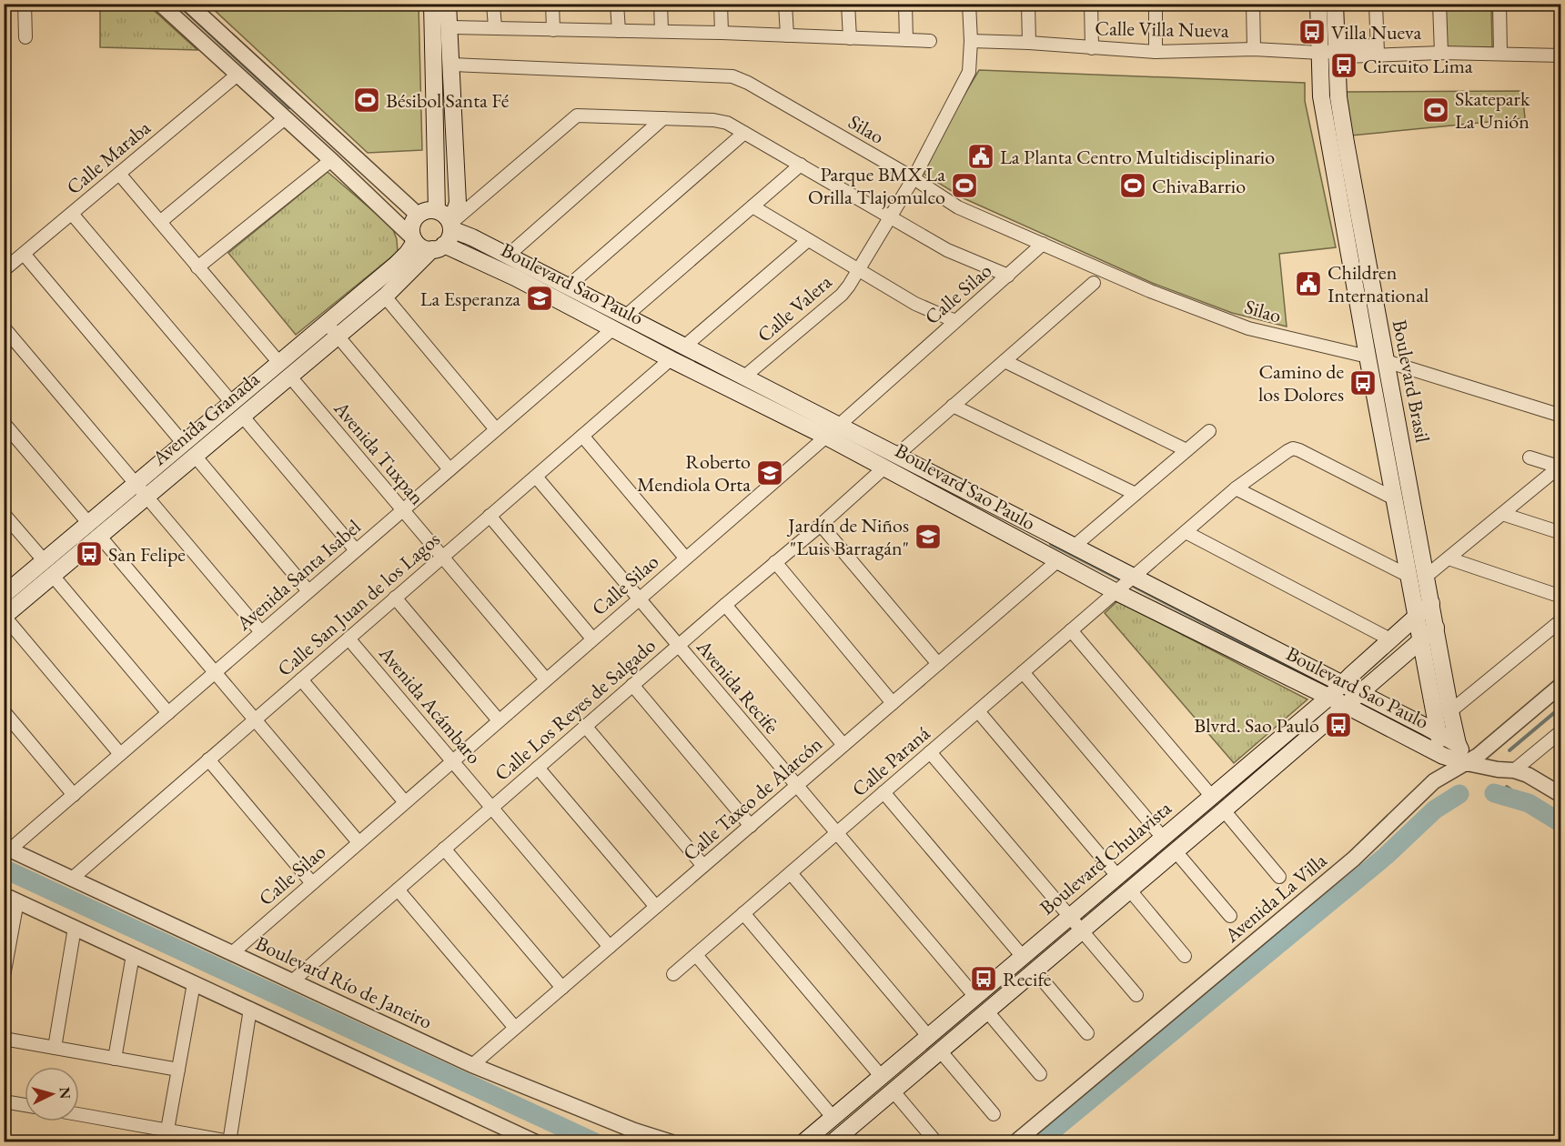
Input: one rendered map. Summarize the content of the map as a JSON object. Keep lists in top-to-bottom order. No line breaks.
{"streets":{"main road":["Boulevard Sao Paulo","Boulevard Brasil","Avenida Granada","Boulevard Chulavista"],"street":["Calle Villa Nueva","Silao","Calle Maraba","Calle Silao","Calle Valera","Avenida Tuxpan","Avenida Santa Isabel","Calle San Juan de los Lagos","Avenida Recife","Avenida Acámbaro","Calle Los Reyes de Salgado","Calle Paraná","Calle Taxco de Alarcón","Avenida La Villa","Boulevard Río de Janeiro"]},"crossings":[["Calle Villa Nueva","Calle Valera"],["Calle Villa Nueva","Boulevard Brasil"],["Silao","Calle Silao"],["Silao","Calle Valera"],["Silao","Boulevard Brasil"],["Calle Maraba","Avenida Tuxpan"],["Boulevard Sao Paulo","Calle Silao"],["Boulevard Sao Paulo","Calle Valera"],["Boulevard Sao Paulo","Boulevard Brasil"],["Boulevard Sao Paulo","Avenida Granada"],["Boulevard Sao Paulo","Avenida Santa Isabel"],["Boulevard Sao Paulo","Calle San Juan de los Lagos"],["Boulevard Sao Paulo","Calle Los Reyes de Salgado"],["Boulevard Sao Paulo","Calle Paraná"],["Boulevard Sao Paulo","Calle Taxco de Alarcón"],["Boulevard Sao Paulo","Boulevard Chulavista"],["Boulevard Sao Paulo","Avenida La Villa"],["Calle Silao","Avenida Tuxpan"],["Calle Silao","Avenida Recife"],["Calle Silao","Avenida Acámbaro"],["Calle Silao","Boulevard Río de Janeiro"],["Boulevard Brasil","Calle Paraná"],["Boulevard Brasil","Boulevard Chulavista"],["Boulevard Brasil","Avenida La Villa"],["Avenida Granada","Avenida Tuxpan"],["Avenida Tuxpan","Avenida Santa Isabel"],["Avenida Tuxpan","Calle San Juan de los Lagos"],["Avenida Santa Isabel","Boulevard Río de Janeiro"],["Calle San Juan de los Lagos","Avenida Recife"],["Calle San Juan de los Lagos","Avenida Acámbaro"],["Calle San Juan de los Lagos","Boulevard Río de Janeiro"],["Avenida Recife","Calle Los Reyes de Salgado"],["Avenida Recife","Calle Paraná"],["Avenida Recife","Calle Taxco de Alarcón"],["Avenida Recife","Boulevard Chulavista"],["Avenida Acámbaro","Calle Los Reyes de Salgado"],["Avenida Acámbaro","Calle Taxco de Alarcón"],["Calle Los Reyes de Salgado","Boulevard Río de Janeiro"],["Calle Taxco de Alarcón","Boulevard Río de Janeiro"]],"places":{"bus stop":["Villa Nueva","Circuito Lima","Camino de los Dolores","San Felipe","Blvrd. Sao Paulo","Recife"],"sports":["Bésibol Santa Fé","Skatepark La Unión","Parque BMX La Orilla Tlajomulco","ChivaBarrio"],"public building":["La Planta Centro Multidisciplinario","Children International"],"school or university":["La Esperanza","Roberto Mendiola Orta","Jardín de Niños \"Luis Barragán\""]},"north":"right"}
